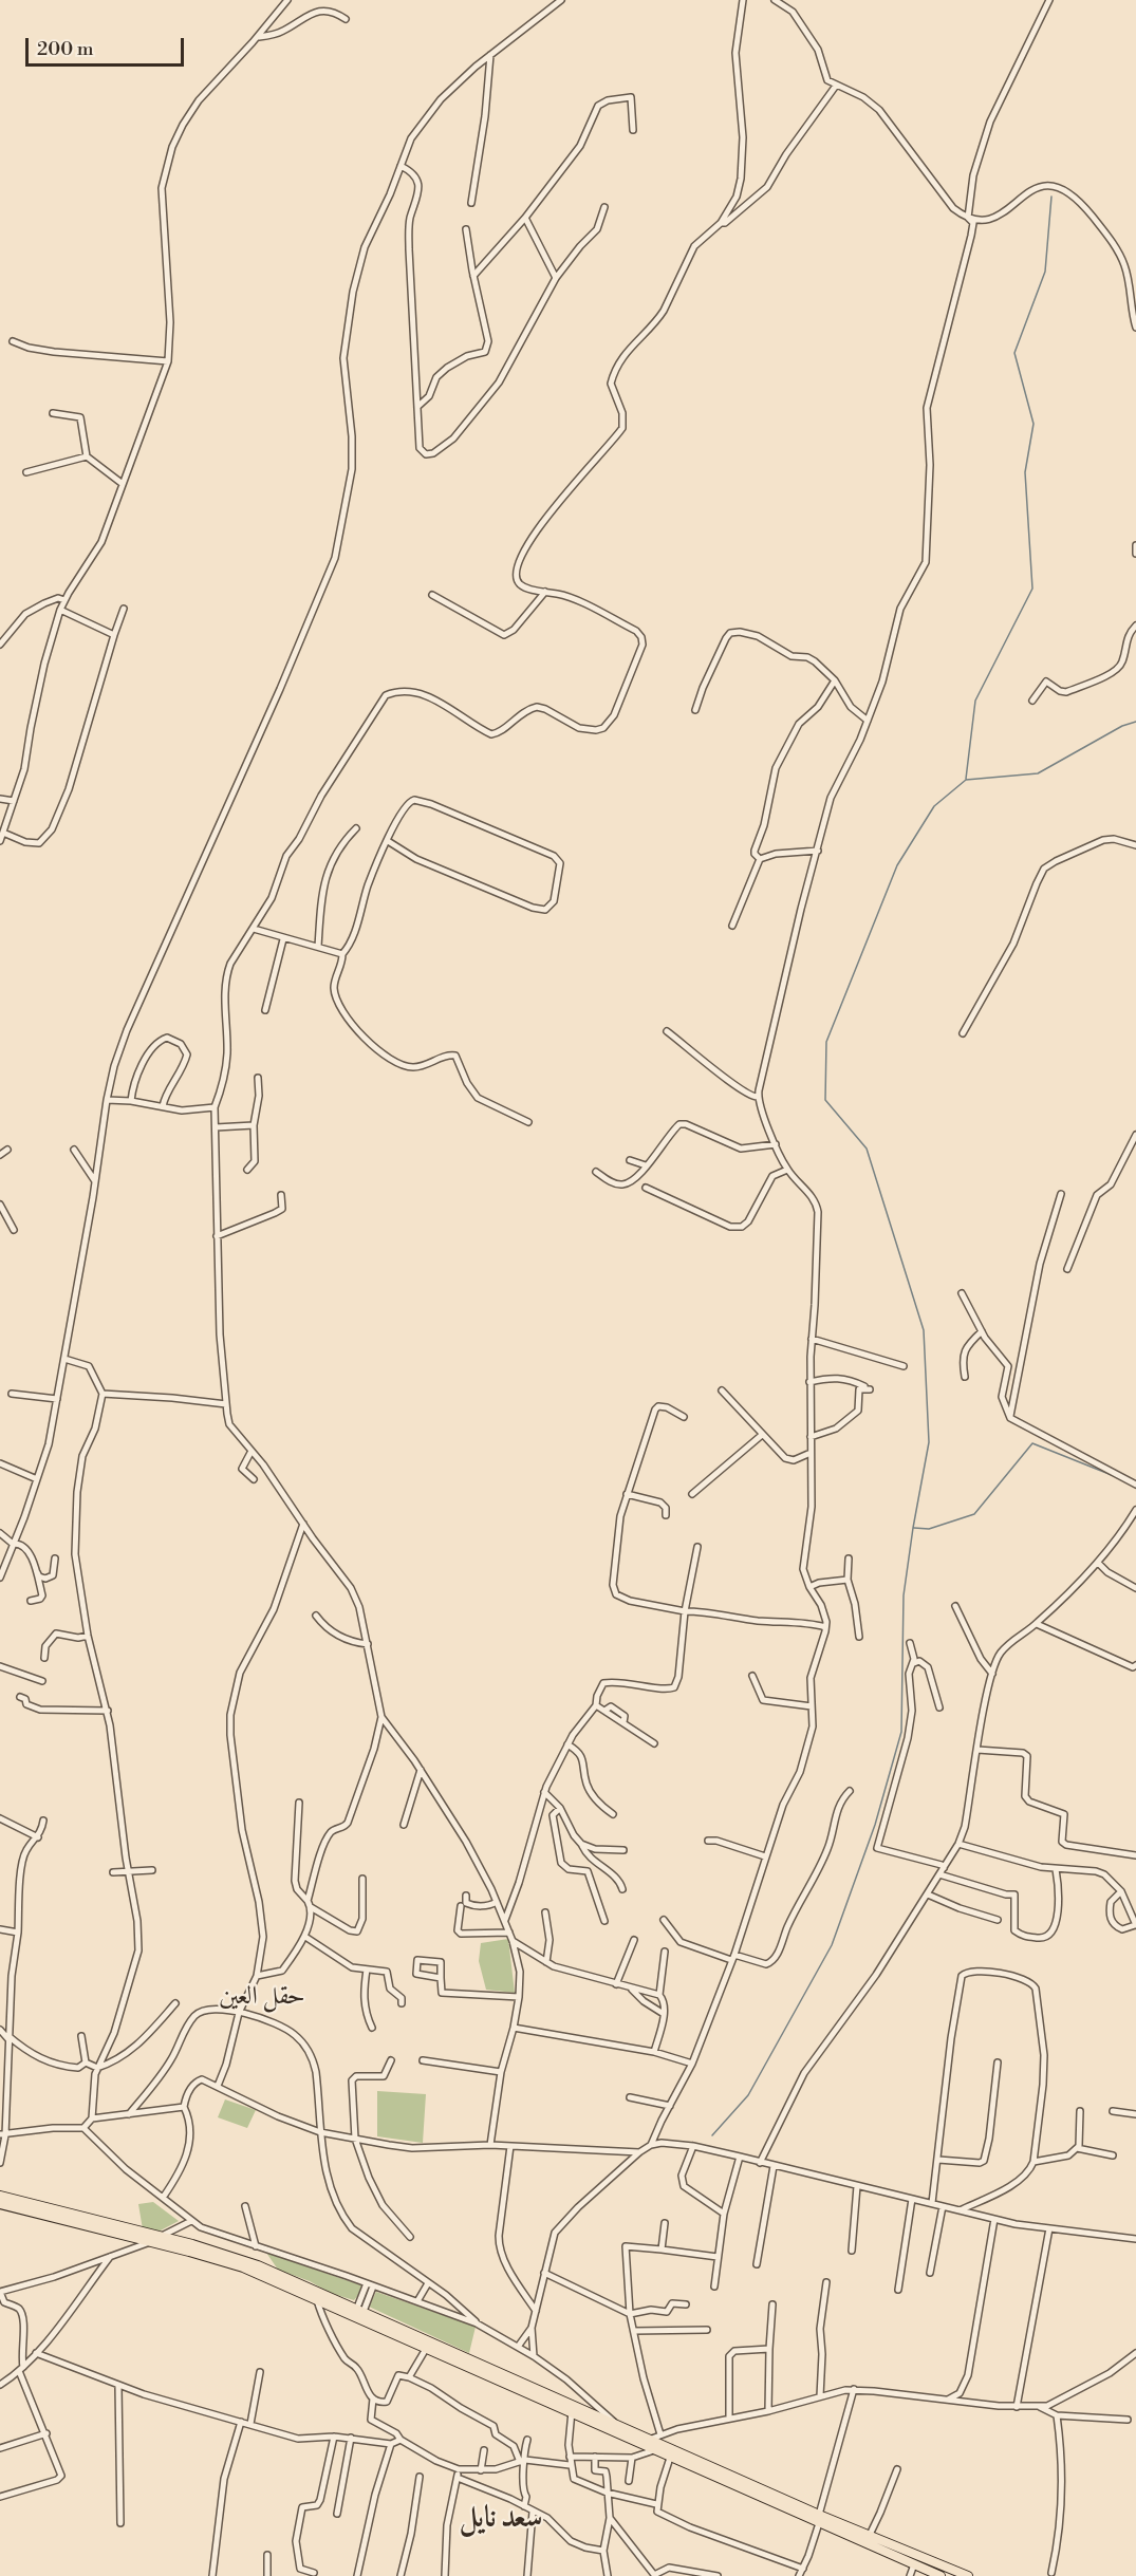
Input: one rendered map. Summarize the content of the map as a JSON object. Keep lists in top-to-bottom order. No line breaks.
{"districts":["حقل العين","سعد نايل"],"scale_bar":"200 m"}
